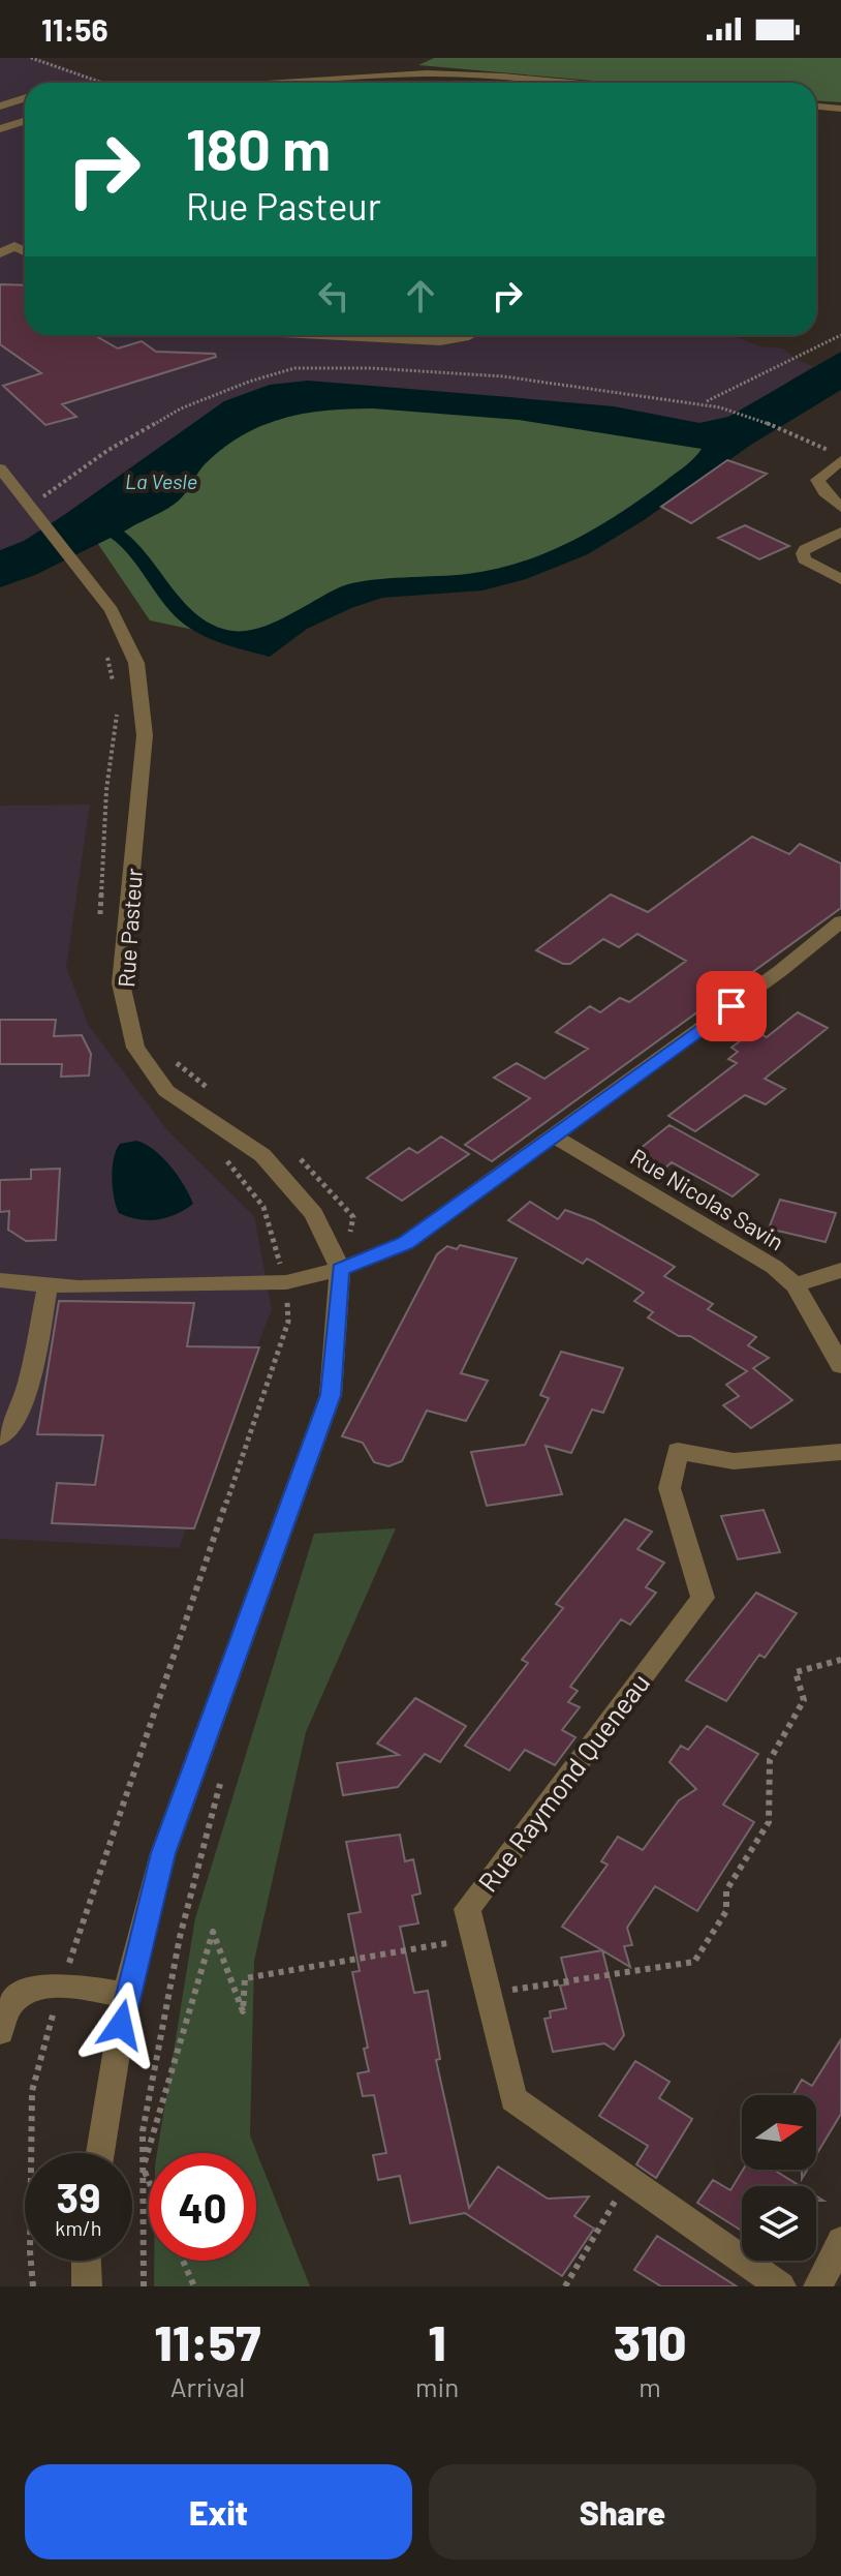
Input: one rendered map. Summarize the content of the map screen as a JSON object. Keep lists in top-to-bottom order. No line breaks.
{"streets":{"street":["Rue Pasteur","Rue Nicolas Savin","Rue Raymond Queneau"]},"water":["La Vesle"],"north":"right","page":{"status":"11:56","turn":["180 m","Rue Pasteur"],"speed":"39 km/h","limit":"40","eta":["11:57","Arrival","1","min","310","m"],"buttons":["Exit","Share"]}}
